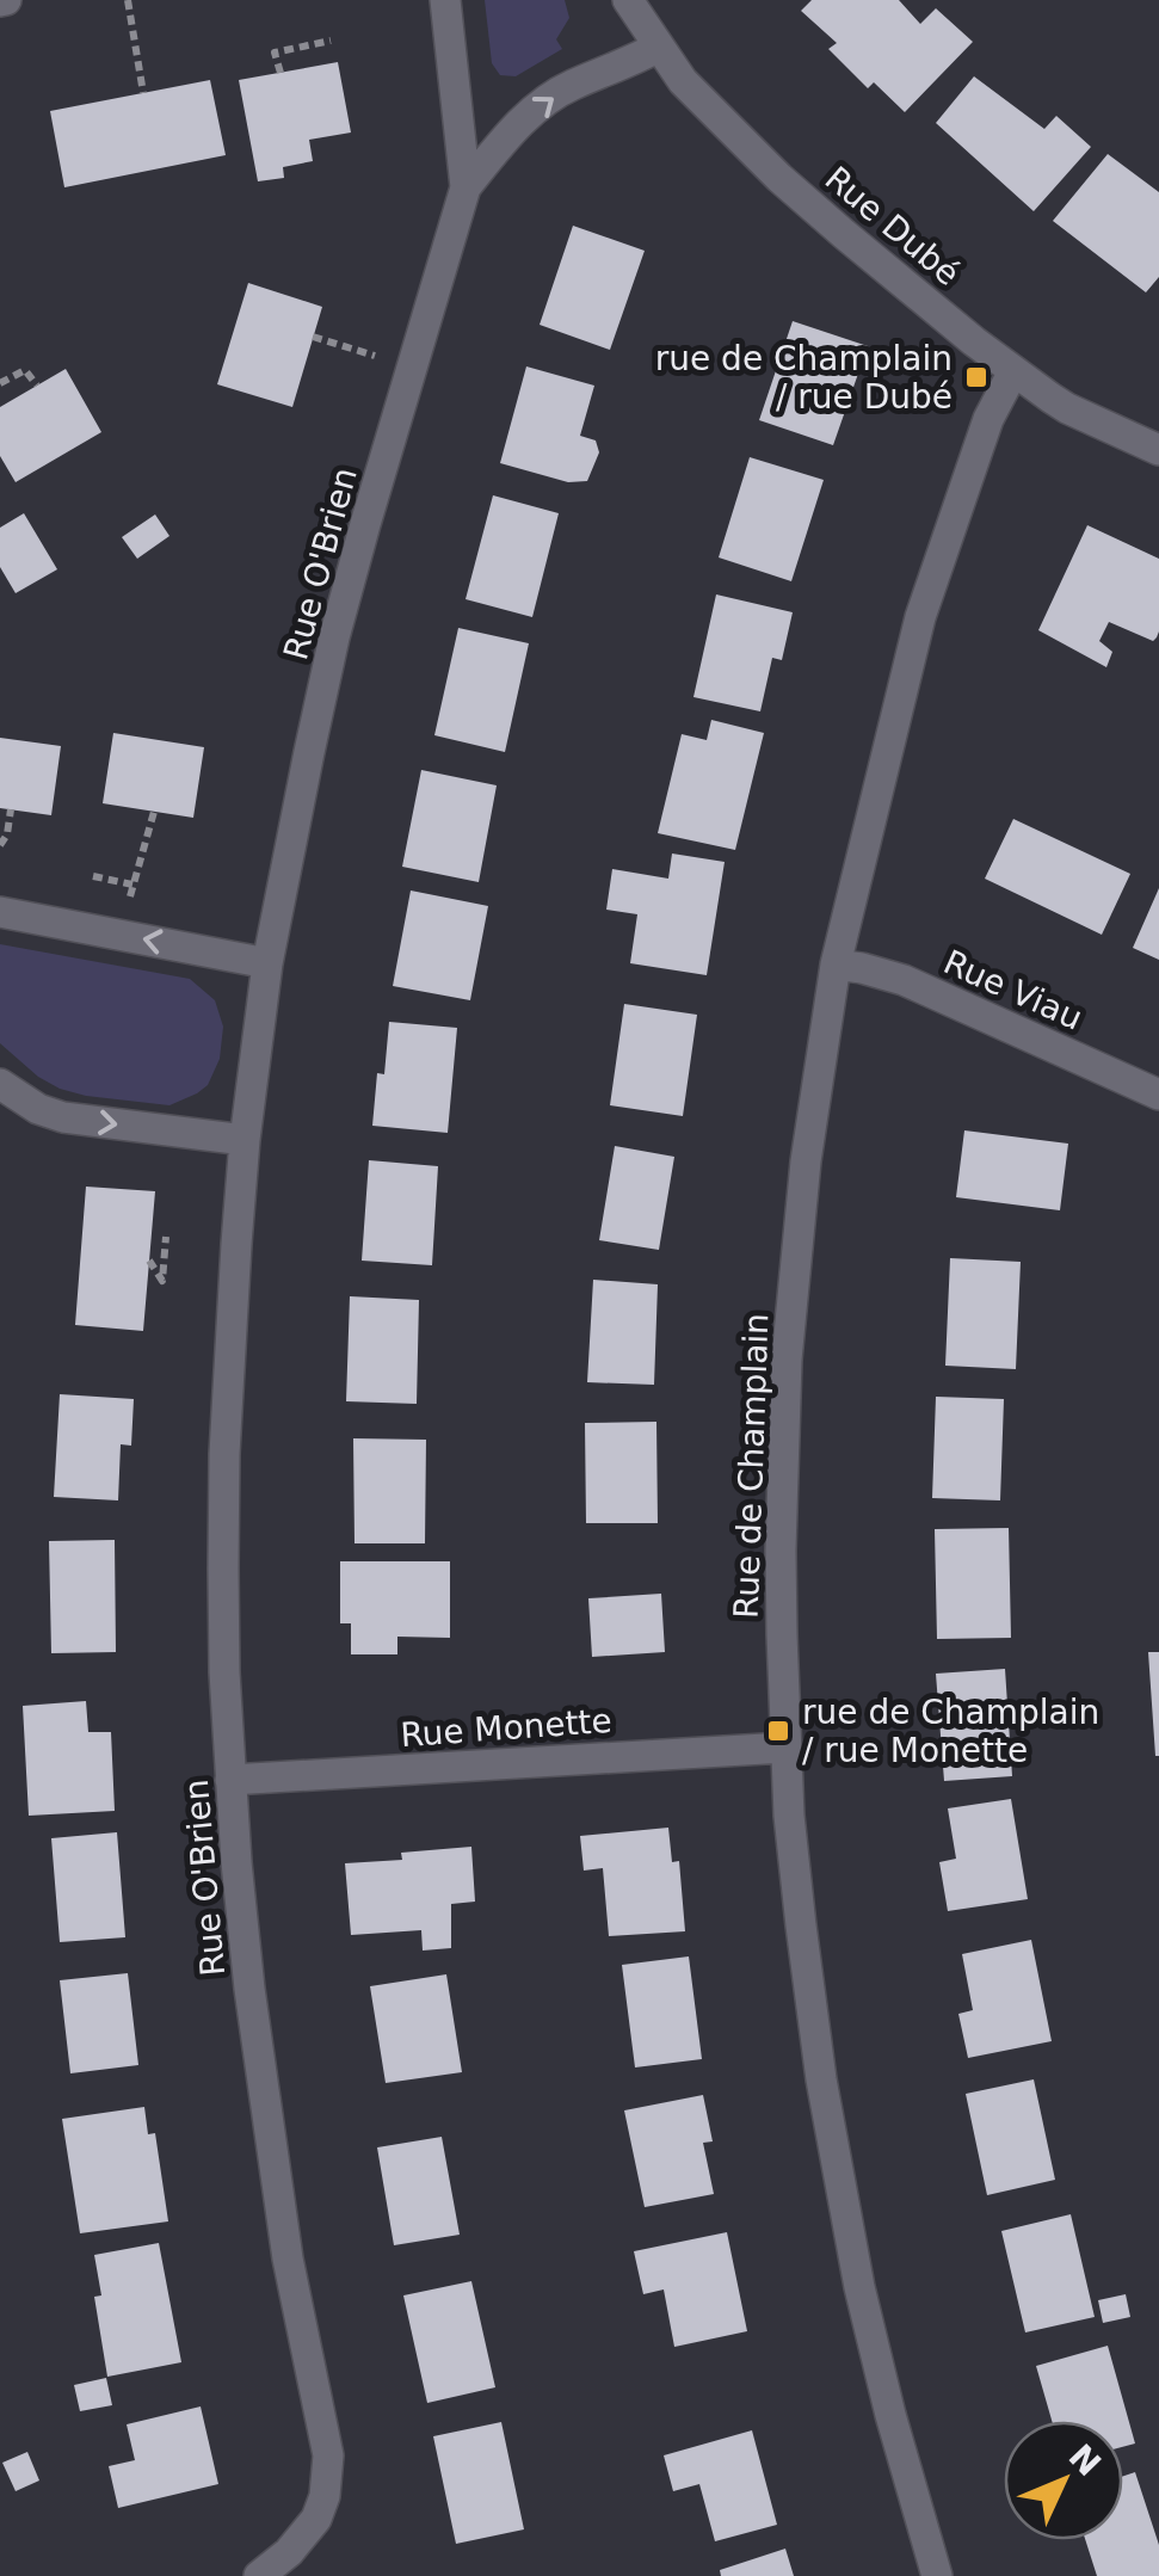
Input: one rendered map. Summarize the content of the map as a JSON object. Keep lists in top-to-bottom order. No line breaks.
{"streets":{"street":["Rue Dubé","Rue O'Brien","Rue Viau","Rue de Champlain","Rue Monette"]},"crossings":[["Rue Dubé","Rue O'Brien"],["Rue Dubé","Rue de Champlain"],["Rue O'Brien","Rue Monette"],["Rue Viau","Rue de Champlain"],["Rue de Champlain","Rue Monette"]],"places":{"transit":["rue de Champlain / rue Dubé","rue de Champlain / rue Monette"]},"north":"top right"}
